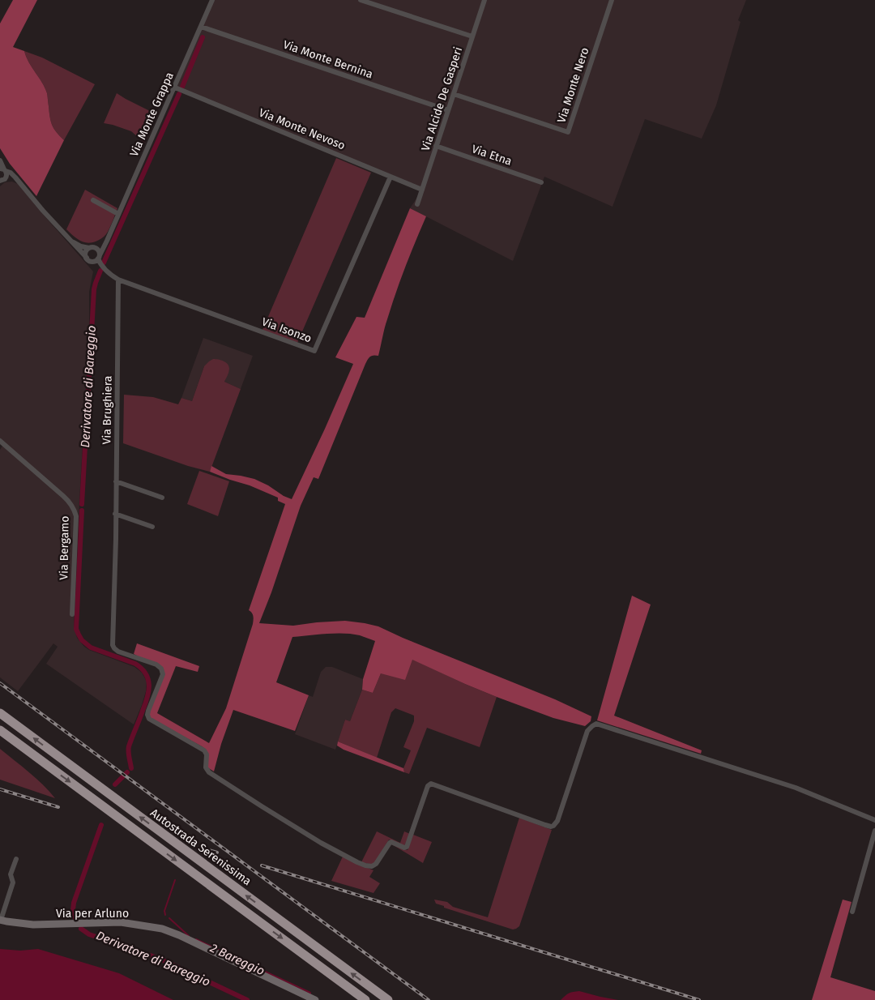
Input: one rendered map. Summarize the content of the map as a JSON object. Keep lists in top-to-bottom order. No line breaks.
{"streets":{"highway":["Autostrada Serenissima"],"street":["Via Monte Bernina","Via Monte Nero","Via Alcide De Gasperi","Via Monte Grappa","Via Monte Nevoso","Via Etna","Via Isonzo","Via Brughiera","Via Bergamo","Via per Arluno"]},"crossings":[["Via Monte Bernina","Via Alcide De Gasperi"],["Via Monte Bernina","Via Monte Grappa"],["Via Monte Nero","Via Alcide De Gasperi"],["Via Alcide De Gasperi","Via Monte Nevoso"],["Via Alcide De Gasperi","Via Etna"],["Via Monte Grappa","Via Monte Nevoso"],["Via Monte Nevoso","Via Isonzo"],["Via Isonzo","Via Brughiera"]],"water":["Derivatore di Bareggio","2 Bareggio"]}
